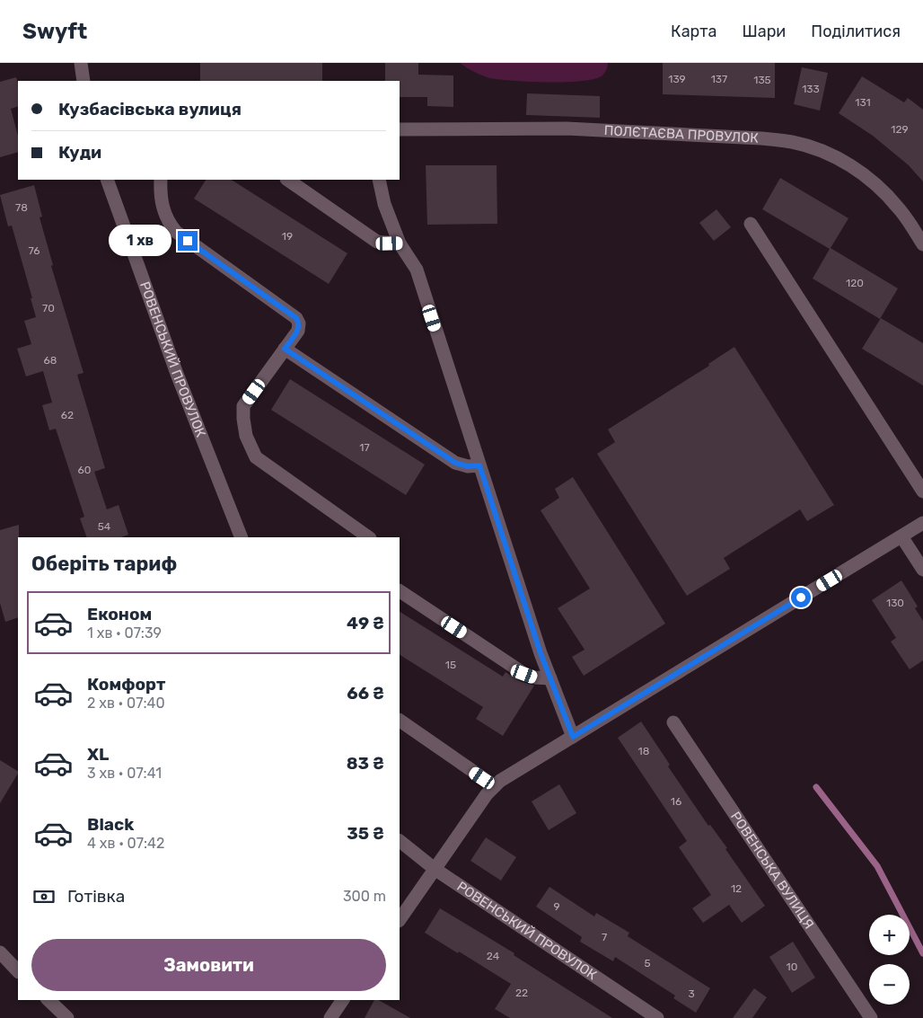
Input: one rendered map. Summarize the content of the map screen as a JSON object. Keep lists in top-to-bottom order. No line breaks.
{"streets":{"street":["ПОЛЄТАЄВА ПРОВУЛОК","РОВЕНСЬКИЙ ПРОВУЛОК","РОВЕНСЬКА ВУЛИЦЯ"]},"house_numbers":["139","137","135","133","131","129","78","19","76","120","70","68","62","17","60","54","130","15","18","16","12","9","7","24","5","10","22","3"],"page":{"header":"Swyft","nav":["Карта","Шари","Поділитися"],"banner":["Кузбасівська вулиця","Куди"],"bubble":"1 хв","heading":"Оберіть тариф","list":[{"name":"Економ","note":"1 хв · 07:39","value":"49 ₴"},{"name":"Комфорт","note":"2 хв · 07:40","value":"66 ₴"},{"name":"XL","note":"3 хв · 07:41","value":"83 ₴"},{"name":"Black","note":"4 хв · 07:42","value":"35 ₴"}],"pay":["Готівка","300 m"],"map_buttons":["+","−"],"buttons":"Замовити"}}
